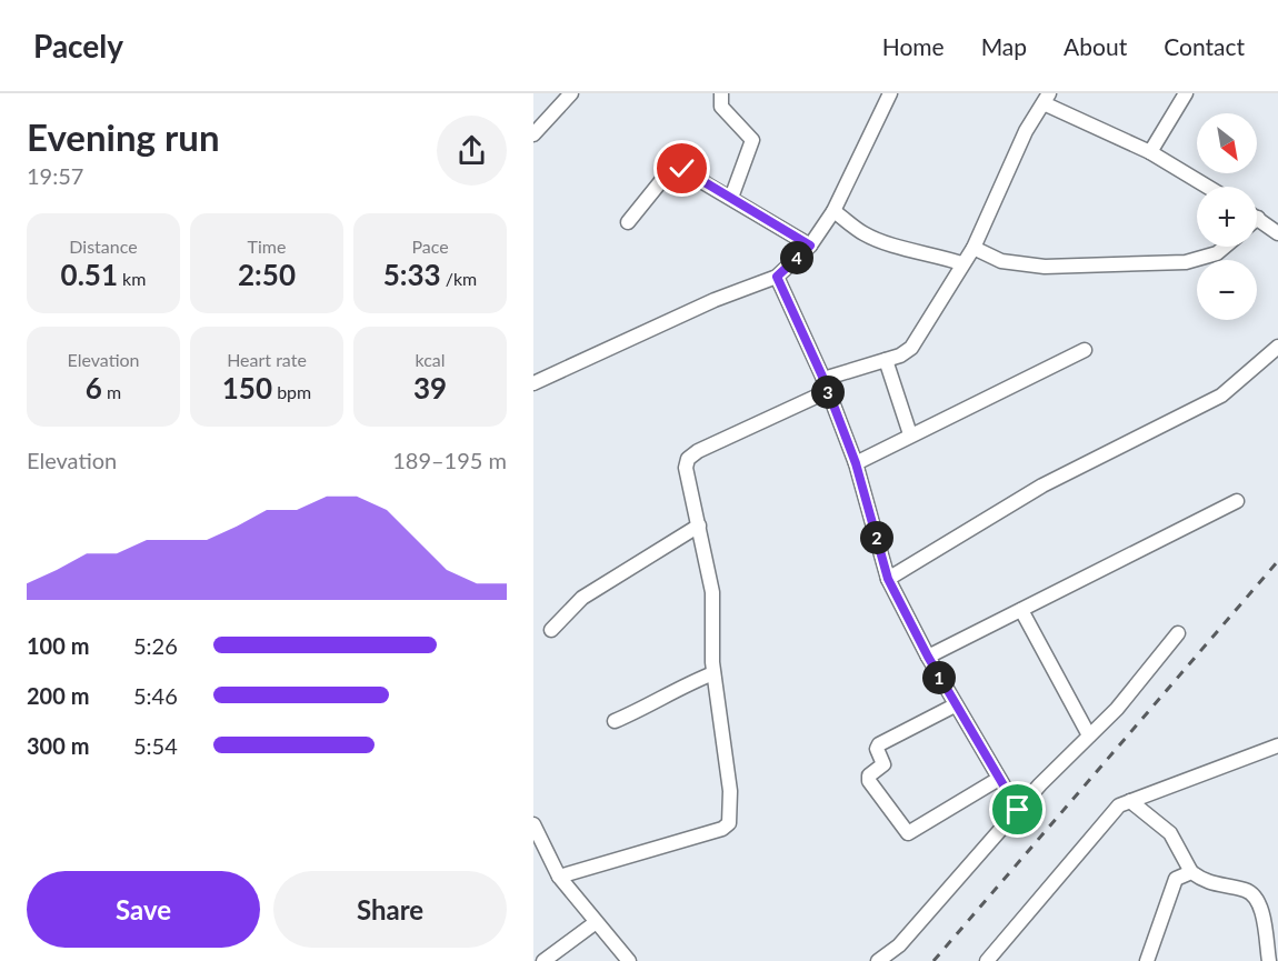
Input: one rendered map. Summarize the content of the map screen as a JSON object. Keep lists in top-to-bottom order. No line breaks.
{"north":"bottom right","page":{"header":"Pacely","nav":["Home","Map","About","Contact"],"heading":["Evening run","19:57"],"map_buttons":["+","−"],"stats":[["Distance","0.51 km"],["Time","2:50"],["Pace","5:33 /km"],["Elevation","6 m"],["Heart rate","150 bpm"],["kcal","39"]],"pins":["4","3","2","1"],"chart":["Elevation","189–195 m"],"list":[{"name":"100 m","note":"5:26"},{"name":"200 m","note":"5:46"},{"name":"300 m","note":"5:54"}],"buttons":["Save","Share"]}}
